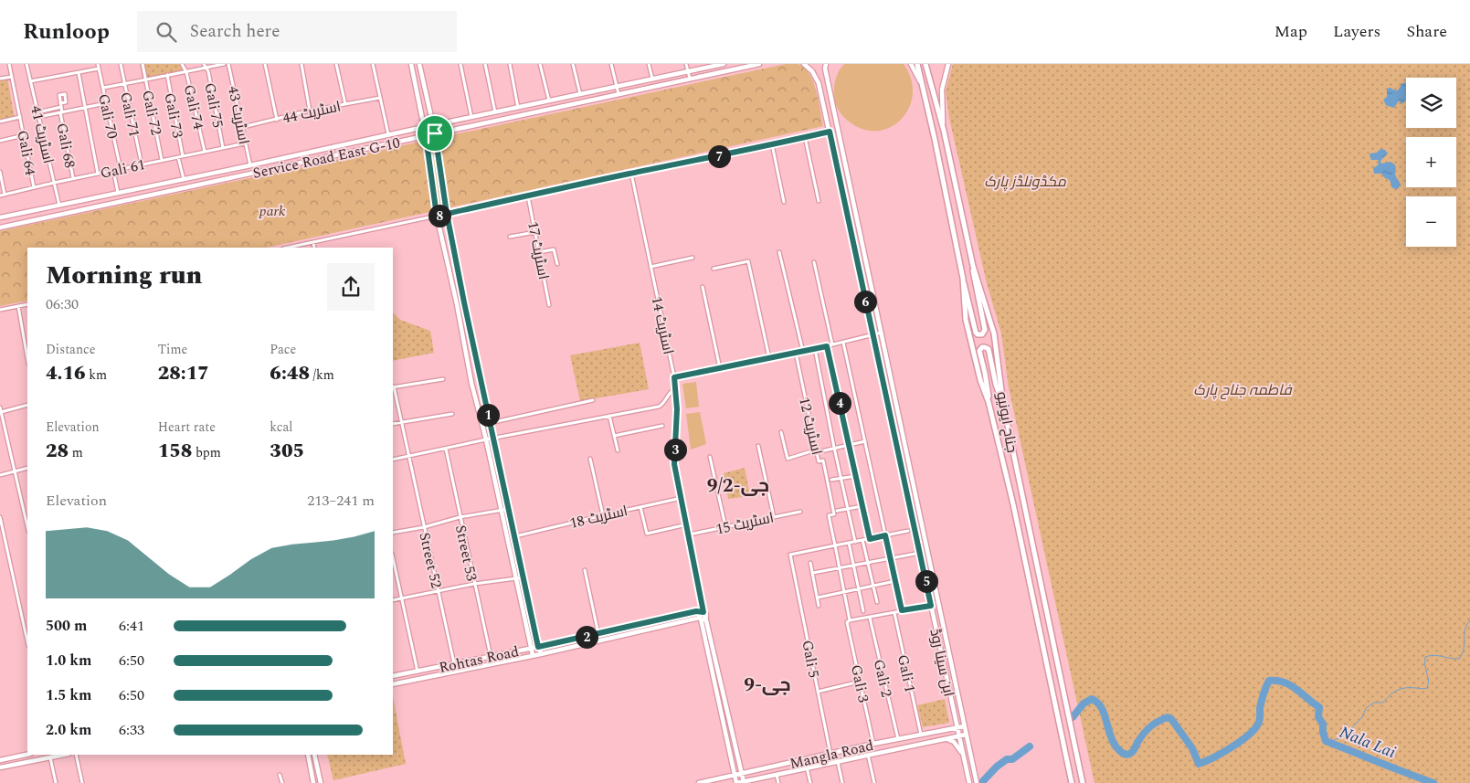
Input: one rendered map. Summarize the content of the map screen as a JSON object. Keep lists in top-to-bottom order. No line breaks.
{"streets":{"main road":["Service Road East G-10","جناح ایونیو","Rohtas Road","ابن سینا روڈ","Mangla Road"],"street":["Gali 75","Gali 74","اسٹریٹ 44","Gali 72","Gali 71","Gali 73","اسٹریٹ 43","Gali 70","اسٹریٹ 41","Gali 68","Gali 64","Gali 61","اسٹریٹ 17","اسٹریٹ 14","اسٹریٹ 12","اسٹریٹ 18","اسٹریٹ 15","Street 53","Street 52","Gali 5","Gali 1","Gali 2","Gali 3"]},"crossings":[["Gali 75","Gali 61"],["Gali 74","Gali 61"],["اسٹریٹ 44","اسٹریٹ 43"],["Gali 72","Gali 61"],["Gali 71","Gali 61"],["Gali 73","Gali 61"],["اسٹریٹ 43","Service Road East G-10"],["اسٹریٹ 43","Gali 61"],["Gali 70","Gali 61"],["اسٹریٹ 41","Gali 68"],["اسٹریٹ 41","Service Road East G-10"],["اسٹریٹ 41","Gali 61"],["Gali 68","Gali 61"],["Gali 64","Gali 61"],["اسٹریٹ 14","اسٹریٹ 18"],["اسٹریٹ 14","اسٹریٹ 15"],["اسٹریٹ 14","Rohtas Road"],["اسٹریٹ 12","Gali 3"],["Street 53","Rohtas Road"],["Street 52","Rohtas Road"],["Gali 5","Gali 3"],["Gali 5","Mangla Road"],["ابن سینا روڈ","Mangla Road"],["Gali 1","Mangla Road"],["Gali 2","Mangla Road"],["Gali 3","Mangla Road"]],"districts":["جی-9/2","جی-9"],"water":["Nala Lai"],"parks":["مکڈونلڈز پارک","park","فاطمہ جناح پارک"],"page":{"header":"Runloop","search":"Search here","nav":["Map","Layers","Share"],"map_buttons":["+","−"],"pins":["7","8","6","4","1","3","5","2"],"heading":["Morning run","06:30"],"stats":[["Distance","4.16 km"],["Time","28:17"],["Pace","6:48 /km"],["Elevation","28 m"],["Heart rate","158 bpm"],["kcal","305"]],"chart":["Elevation","213–241 m"],"list":[{"name":"500 m","note":"6:41"},{"name":"1.0 km","note":"6:50"},{"name":"1.5 km","note":"6:50"},{"name":"2.0 km","note":"6:33"}]}}
